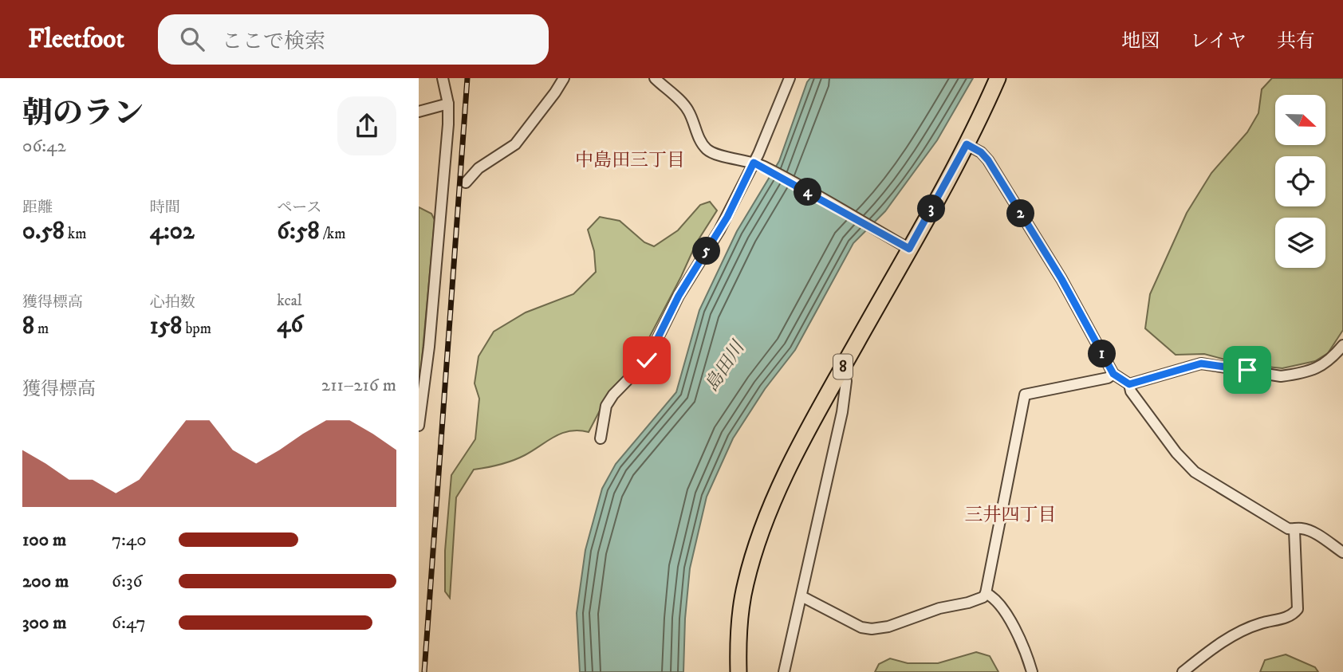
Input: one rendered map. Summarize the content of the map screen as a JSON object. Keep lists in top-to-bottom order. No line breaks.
{"streets":{"main road":["8"]},"districts":["中島田三丁目","三井四丁目"],"water":["島田川"],"north":"right","page":{"header":"Fleetfoot","search":"ここで検索","nav":["地図","レイヤ","共有"],"heading":["朝のラン","06:42"],"stats":[["距離","0.58 km"],["時間","4:02"],["ペース","6:58 /km"],["獲得標高","8 m"],["心拍数","158 bpm"],["kcal","46"]],"pins":["4","3","2","5","1"],"chart":["獲得標高","211–216 m"],"list":[{"name":"100 m","note":"7:40"},{"name":"200 m","note":"6:36"},{"name":"300 m","note":"6:47"}]}}
